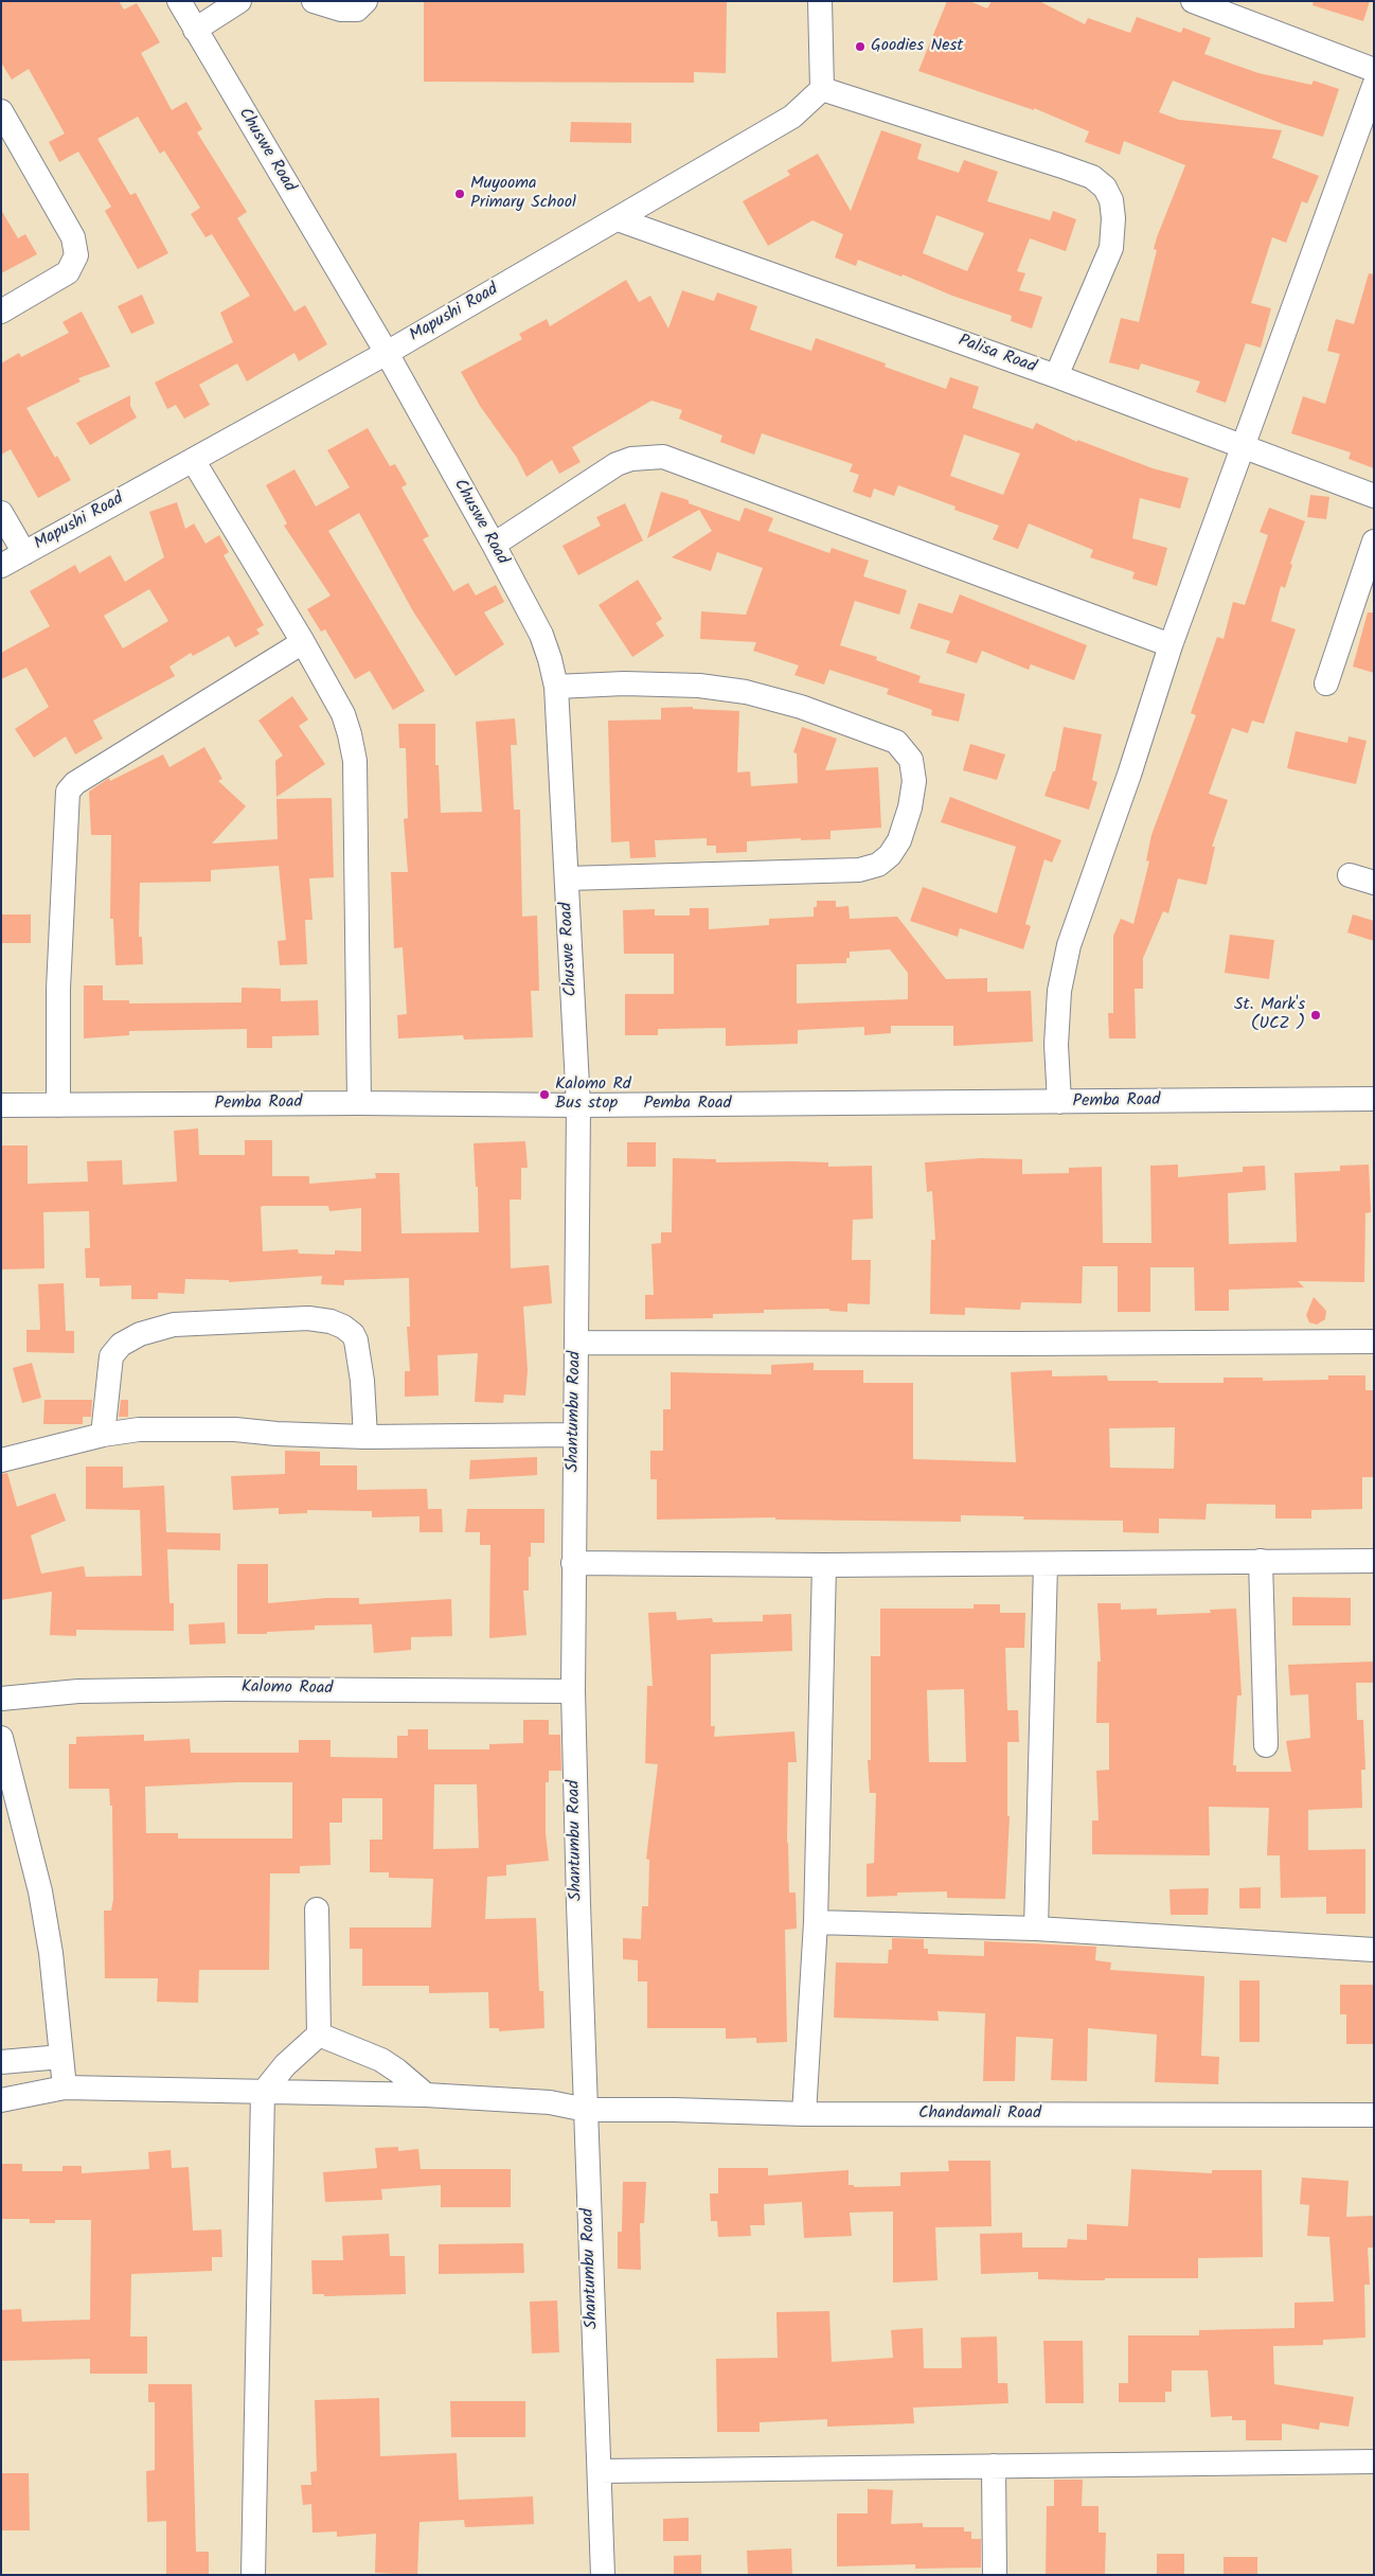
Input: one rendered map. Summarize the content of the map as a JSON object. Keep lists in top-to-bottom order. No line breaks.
{"streets":{"street":["Chuswe Road","Mapushi Road","Palisa Road","Pemba Road","Shantumbu Road","Kalomo Road","Chandamali Road"]},"crossings":[["Chuswe Road","Mapushi Road"],["Chuswe Road","Pemba Road"],["Chuswe Road","Shantumbu Road"],["Mapushi Road","Palisa Road"],["Pemba Road","Shantumbu Road"],["Shantumbu Road","Kalomo Road"],["Shantumbu Road","Chandamali Road"]],"places":["Goodies Nest","Muyooma Primary School","St. Mark's (UCZ )","Kalomo Rd Bus stop"]}
